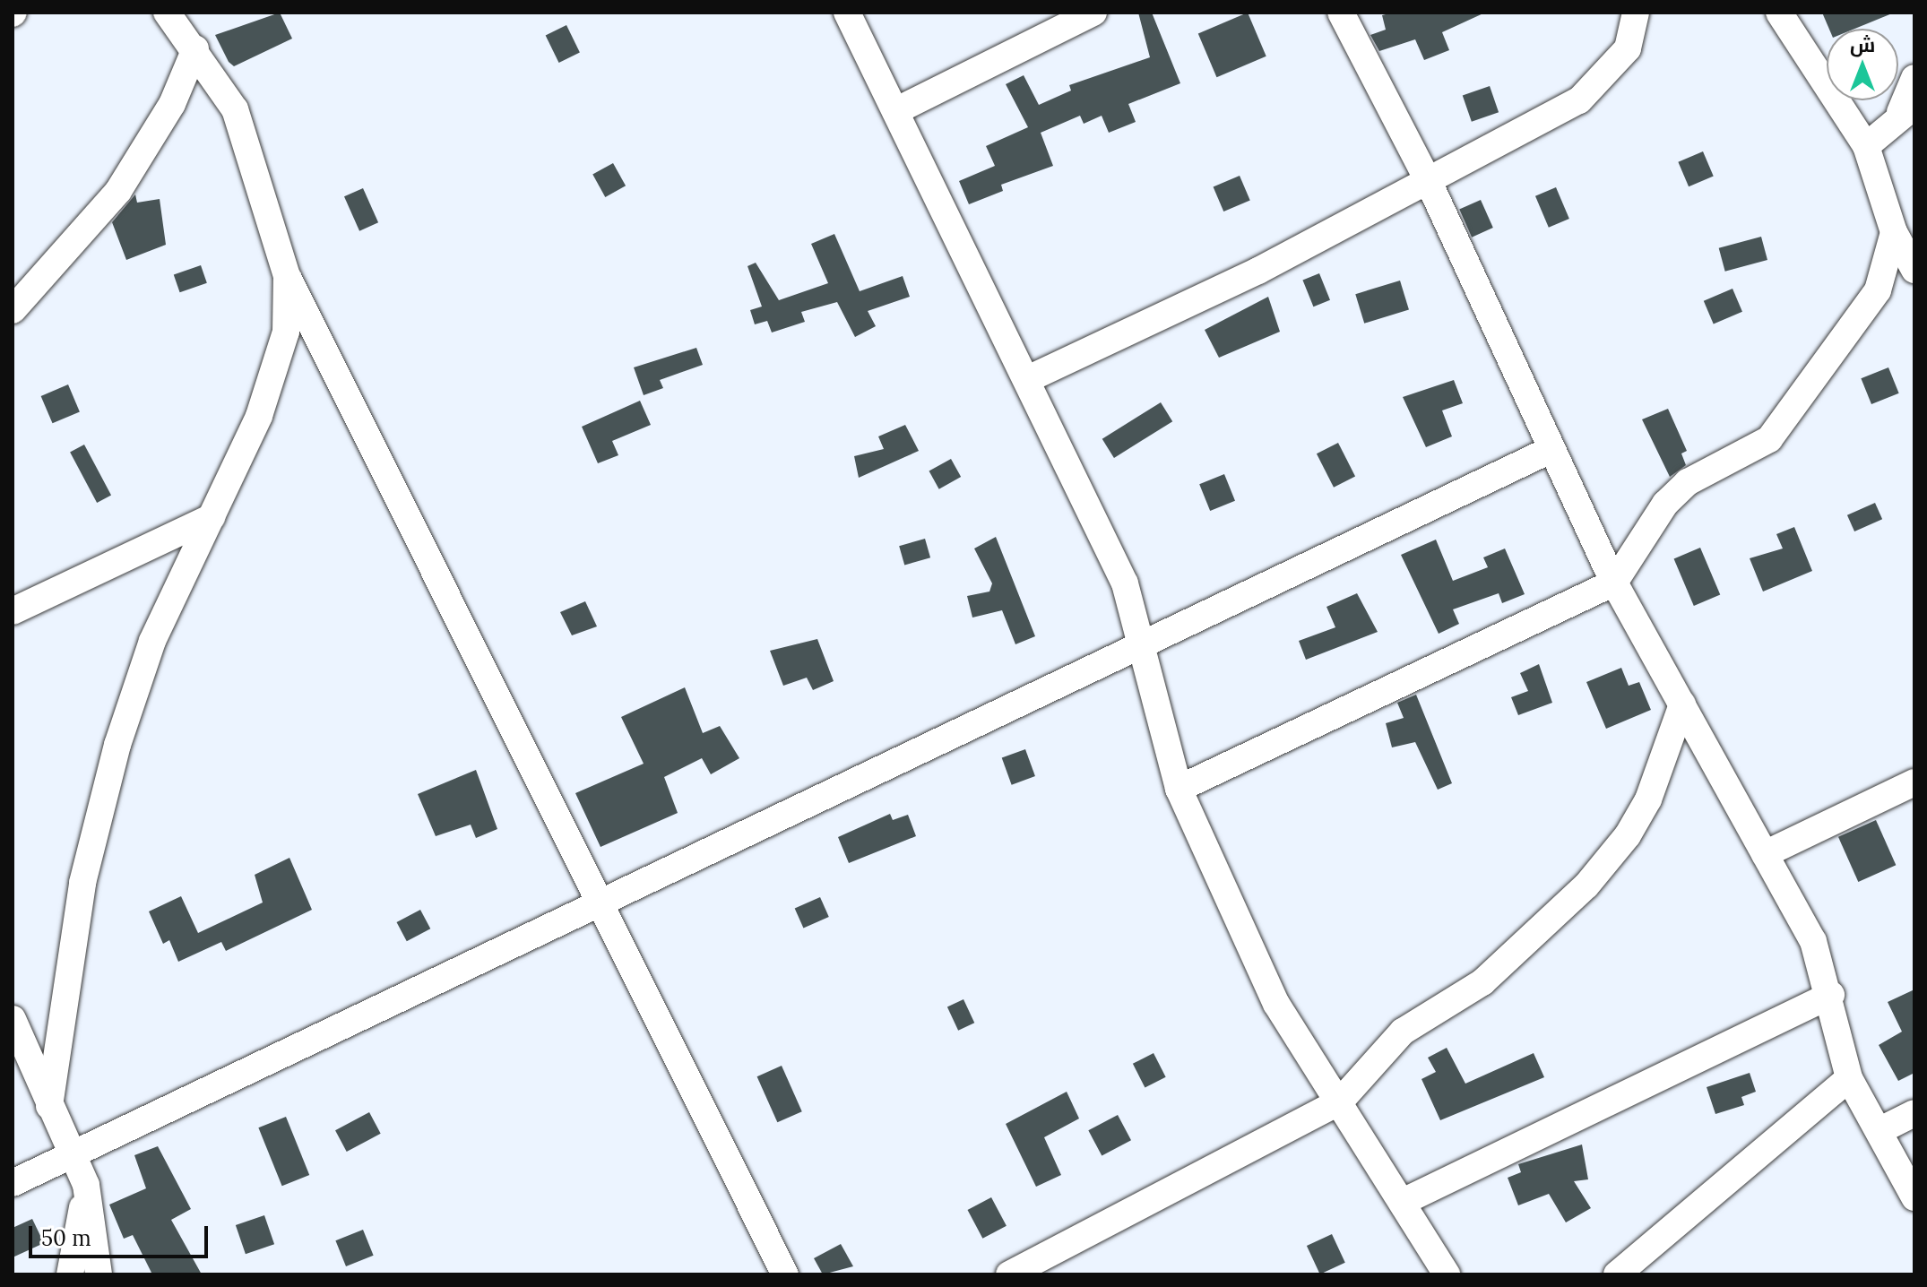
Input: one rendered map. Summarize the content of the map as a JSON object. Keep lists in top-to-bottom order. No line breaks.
{"scale_bar":"50 m","north":"top"}
